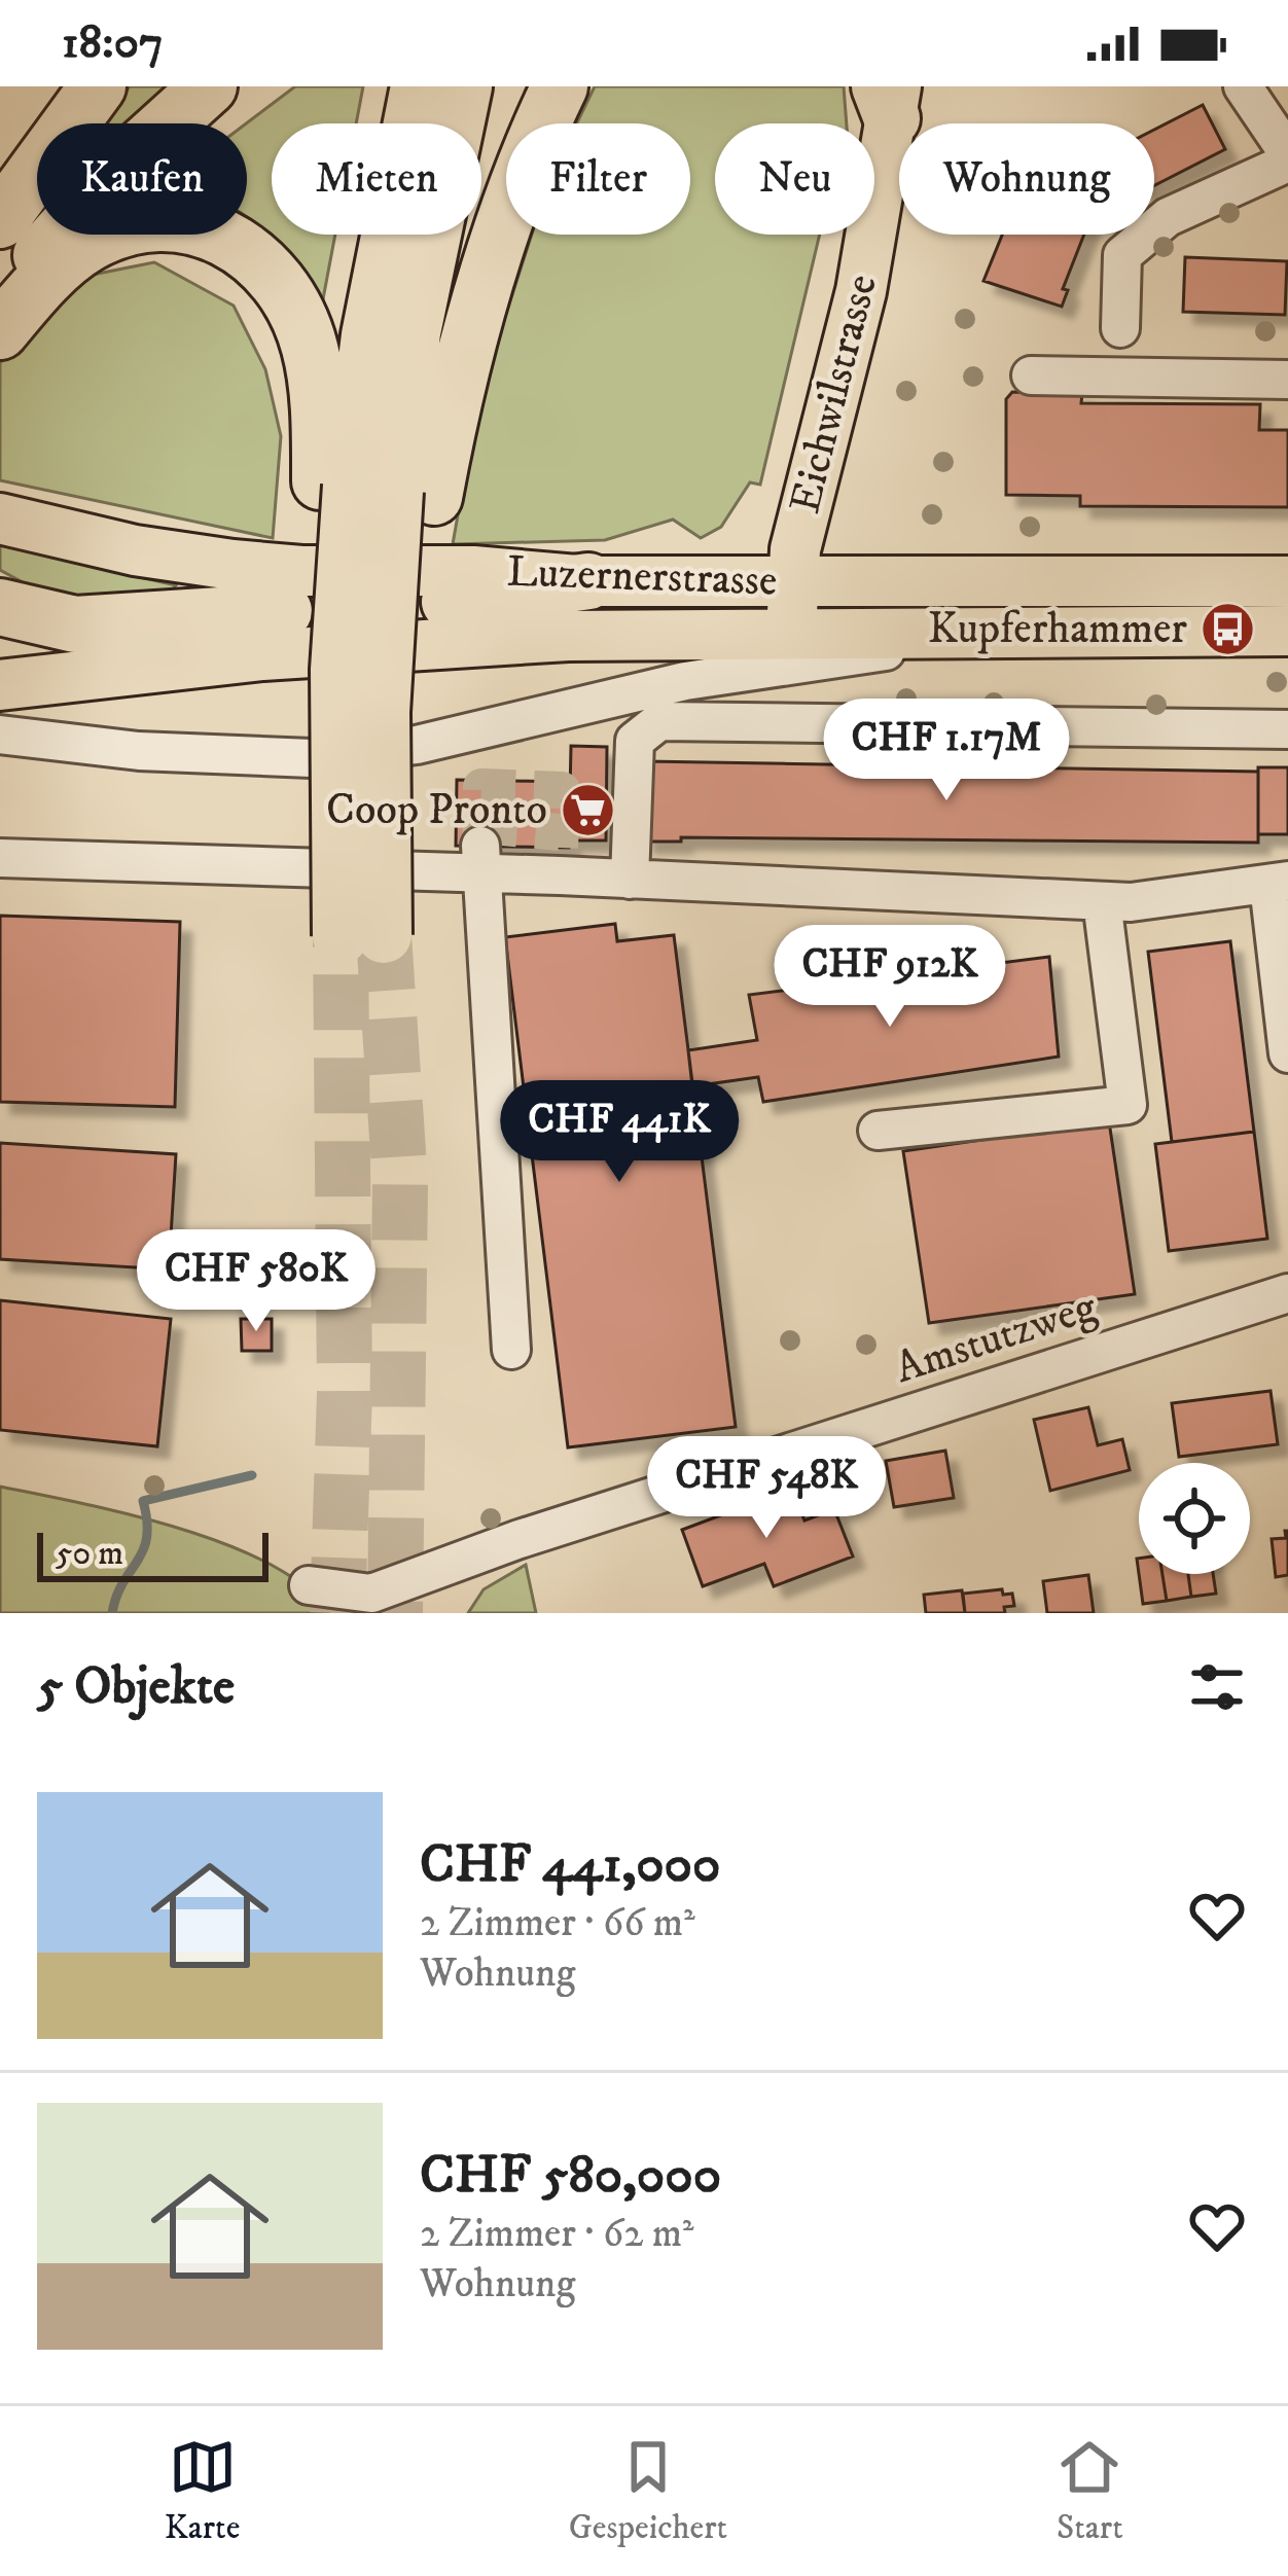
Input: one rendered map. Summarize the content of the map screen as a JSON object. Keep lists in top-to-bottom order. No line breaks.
{"streets":{"main road":["Eichwilstrasse","Luzernerstrasse"],"street":["Amstutzweg"]},"crossings":[["Eichwilstrasse","Luzernerstrasse"]],"places":{"bus stop":["Kupferhammer"],"supermarket":["Coop Pronto"]},"scale_bar":"50 m","page":{"status":"18:07","chip":["Kaufen","Mieten","Filter","Neu","Wohnung"],"price":["CHF 1.17M","CHF 912K","CHF 441K","CHF 580K","CHF 548K"],"scale":"50 m","heading":"5 Objekte","list":[{"name":"CHF 441,000","note":"2 Zimmer · 66 m² · Wohnung"},{"name":"CHF 580,000","note":"2 Zimmer · 62 m² · Wohnung"}],"tabs":["Karte","Gespeichert","Start"]}}
